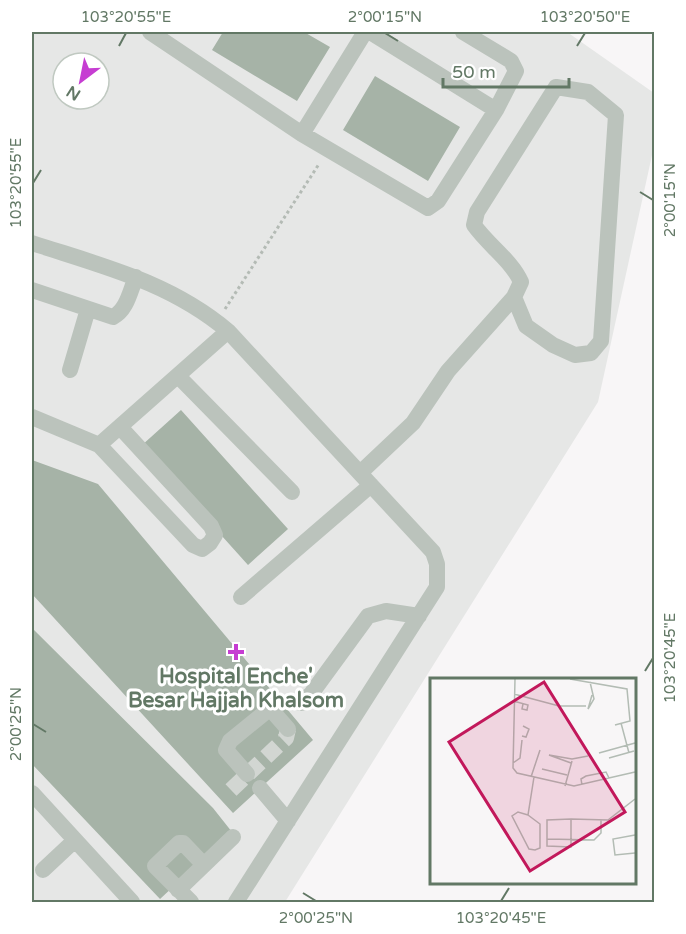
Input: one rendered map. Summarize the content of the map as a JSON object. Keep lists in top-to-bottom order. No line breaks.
{"places":{"health":["Hospital Enche' Besar Hajjah Khalsom"]},"scale_bar":"50 m","north":"bottom left","coordinates":["103°20'55\"E","2°00'15\"N","103°20'50\"E","103°20'45\"E","2°00'25\"N"]}
